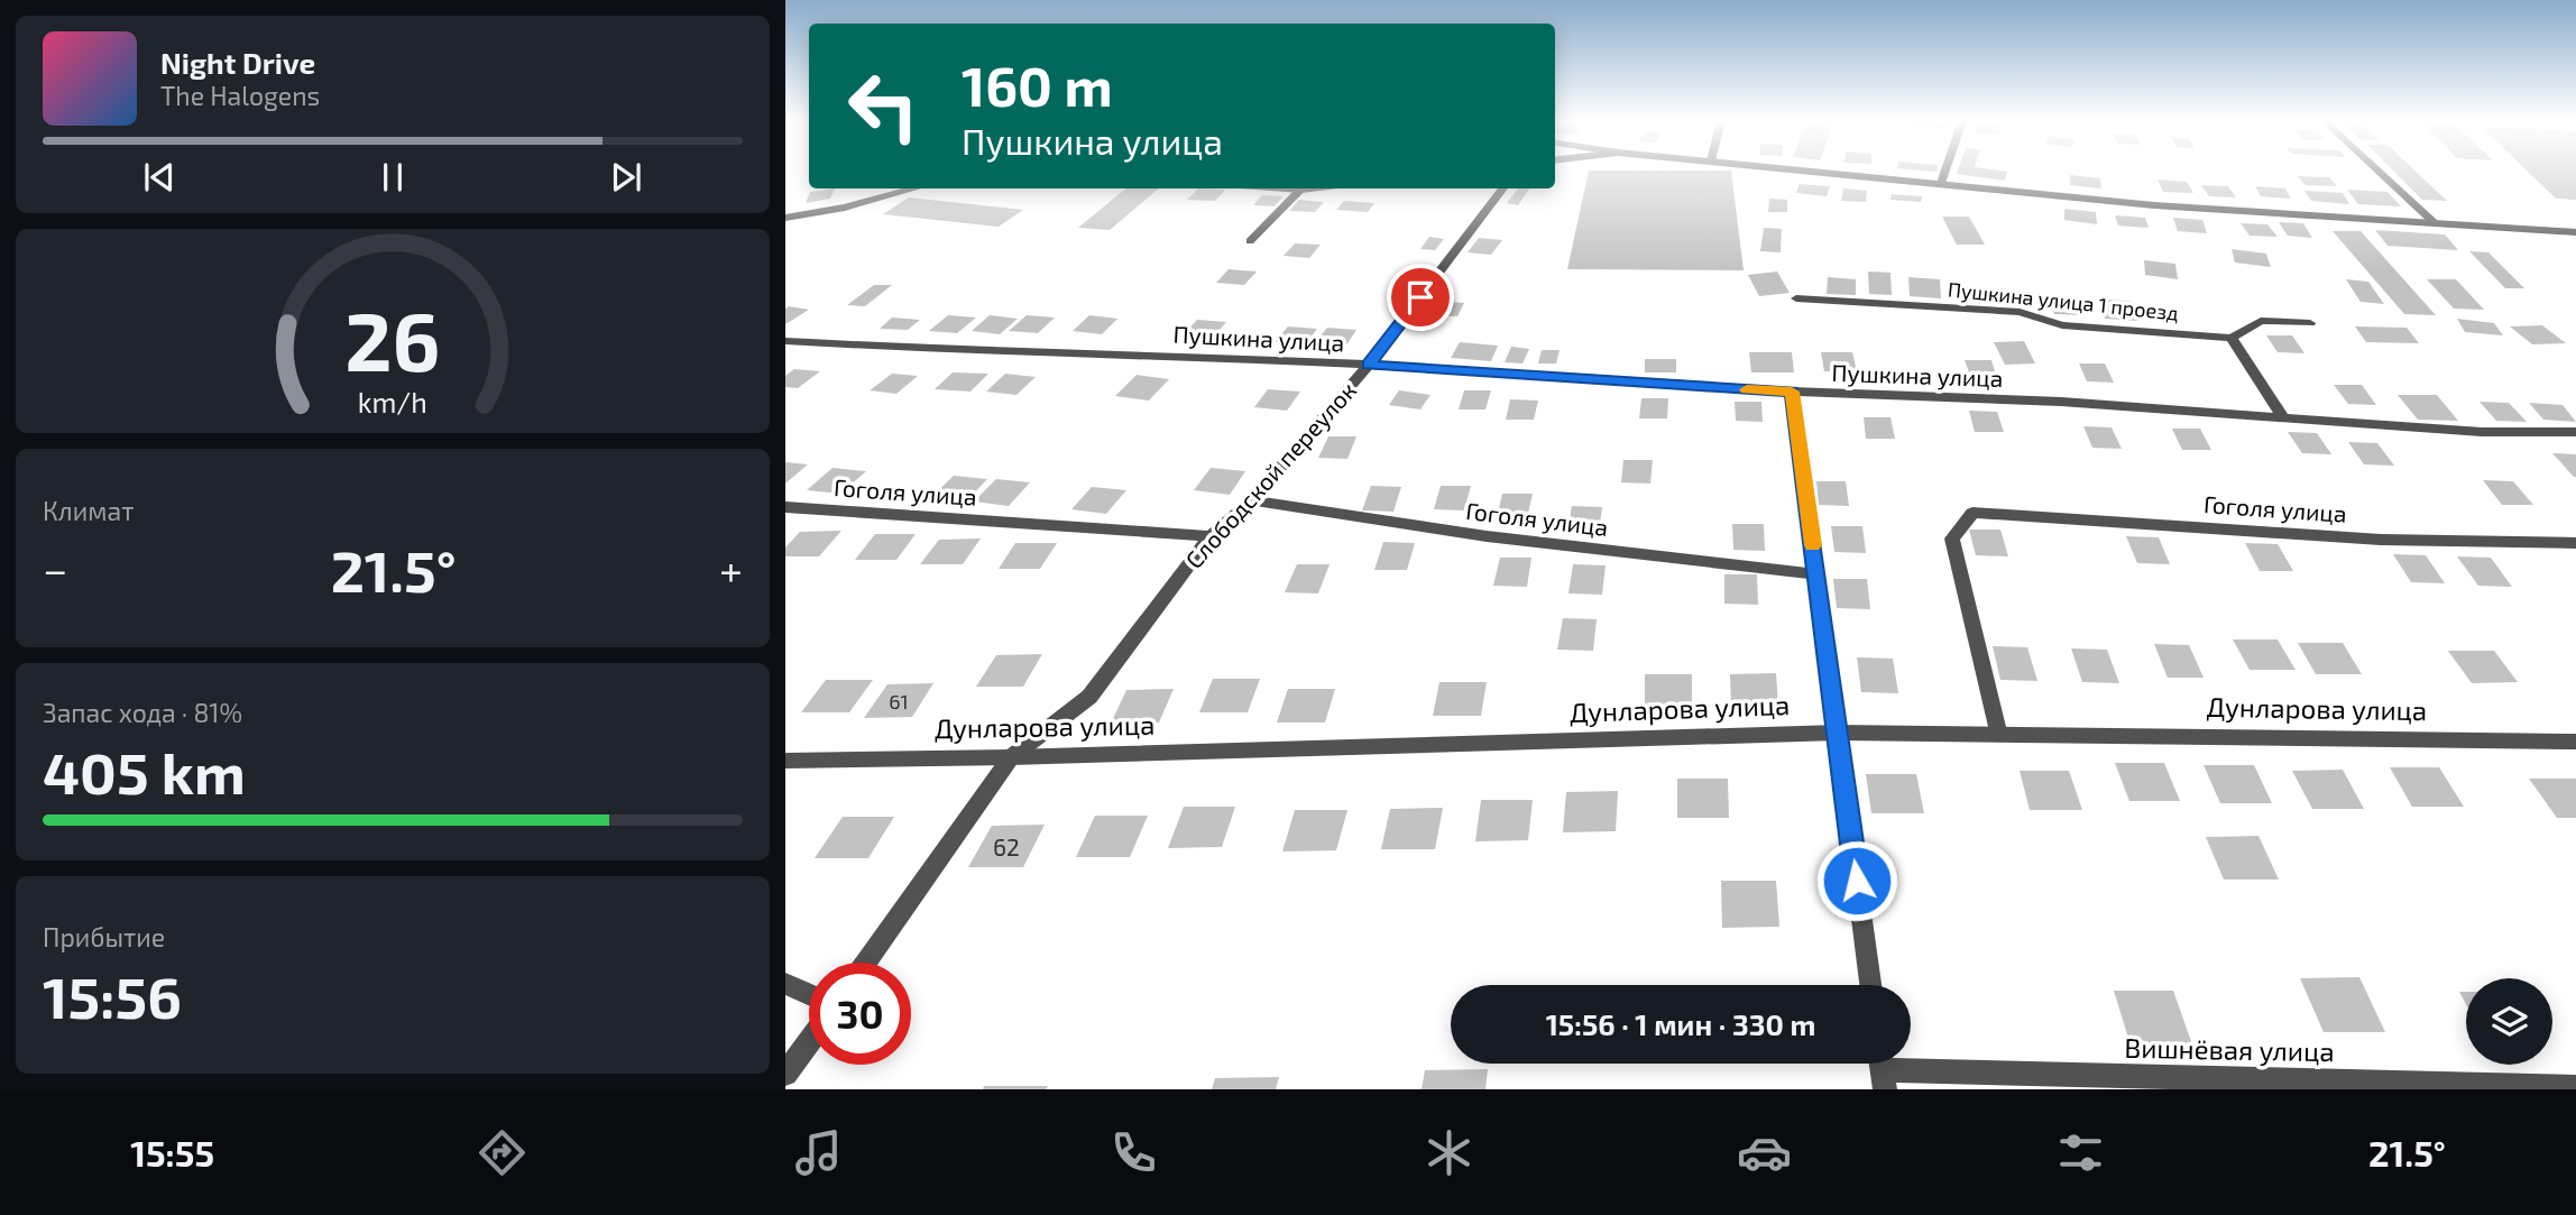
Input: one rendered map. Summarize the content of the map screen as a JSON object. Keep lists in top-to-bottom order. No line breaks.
{"streets":{"street":["Пушкина улица 1 проезд","Пушкина улица","Слободской переулок","Гоголя улица","Дунларова улица","Вишнёвая улица"]},"crossings":[["Пушкина улица","Слободской переулок"],["Слободской переулок","Гоголя улица"],["Слободской переулок","Дунларова улица"],["Гоголя улица","Дунларова улица"]],"house_numbers":["61","62"],"page":{"turn":["160 m","Пушкина улица"],"song":["Night Drive","The Halogens"],"tile":["Климат",["Запас хода · 81%","405 km"],["Прибытие","15:56"]],"heat":["−","21.5°","+"],"limit":"30","trip":"15:56 · 1 мин · 330 m","tabs":["15:55","21.5°"],"gauge":["26","km/h"]}}
